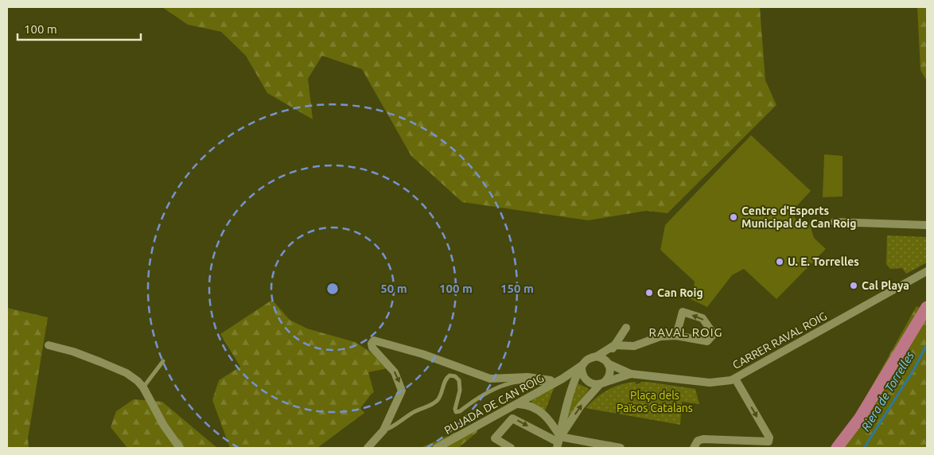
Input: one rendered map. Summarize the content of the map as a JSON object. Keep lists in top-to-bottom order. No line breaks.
{"streets":{"street":["CARRER RAVAL ROIG","PUJADA DE CAN ROIG"]},"crossings":[["CARRER RAVAL ROIG","PUJADA DE CAN ROIG"]],"districts":["RAVAL ROIG"],"water":["Riera de Torrelles"],"parks":["Plaça dels Països Catalans"],"places":["Centre d'Esports Municipal de Can Roig","U. E. Torrelles","Cal Playa","Can Roig"],"scale_bar":"100 m","rings":["50 m","100 m","150 m"]}
